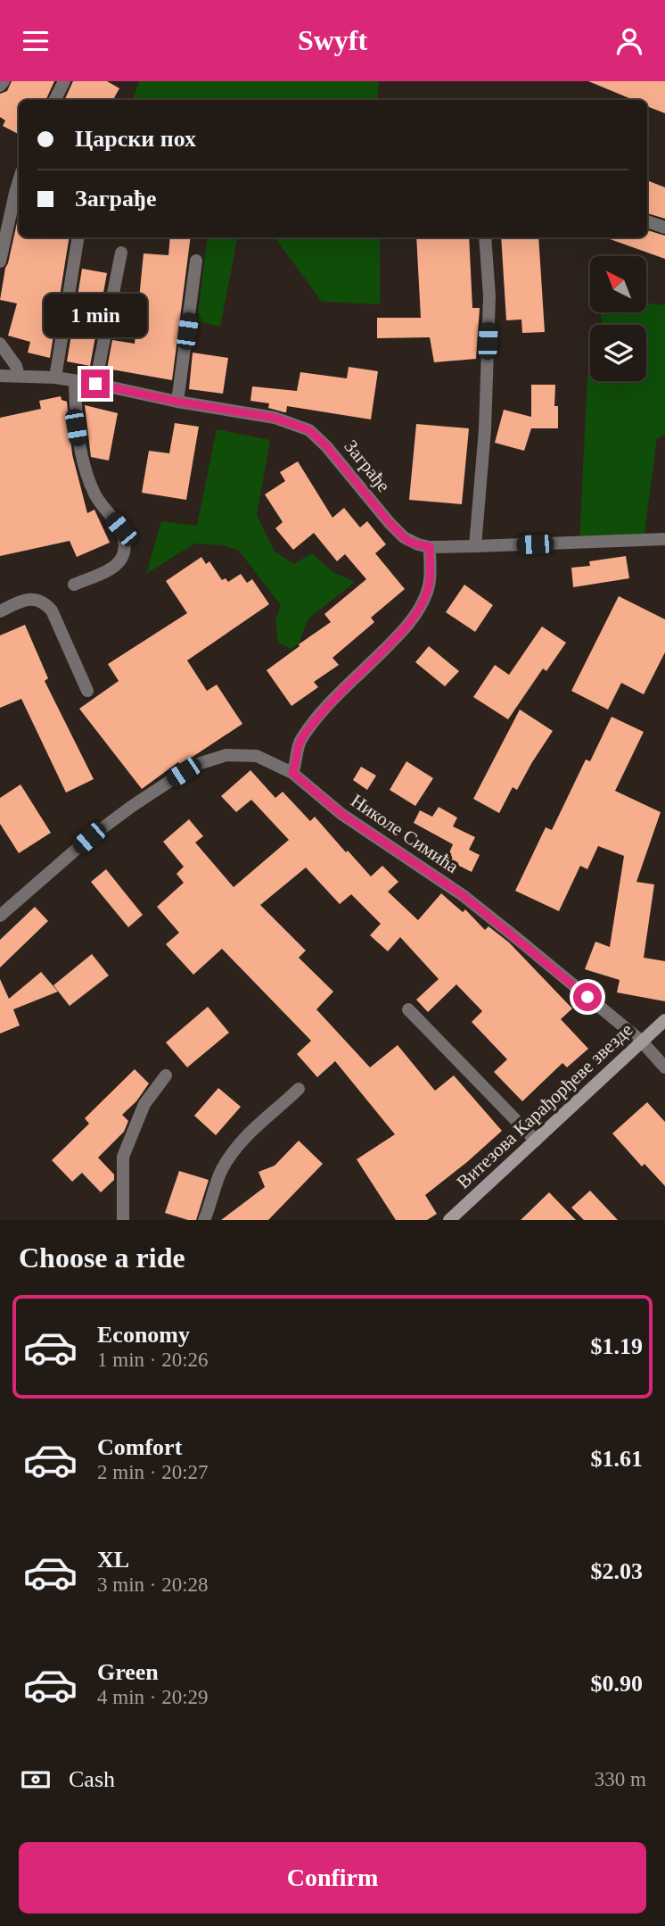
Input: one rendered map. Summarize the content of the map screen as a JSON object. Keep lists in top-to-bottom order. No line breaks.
{"streets":{"main road":["Витезова Карађорђеве звезде"],"street":["Заграђе","Николе Симића"]},"crossings":[["Николе Симића","Витезова Карађорђеве звезде"]],"north":"top left","page":{"header":"Swyft","banner":["Царски пох","Заграђе"],"bubble":"1 min","heading":"Choose a ride","list":[{"name":"Economy","note":"1 min · 20:26","value":"$1.19"},{"name":"Comfort","note":"2 min · 20:27","value":"$1.61"},{"name":"XL","note":"3 min · 20:28","value":"$2.03"},{"name":"Green","note":"4 min · 20:29","value":"$0.90"}],"pay":["Cash","330 m"],"buttons":"Confirm"}}
